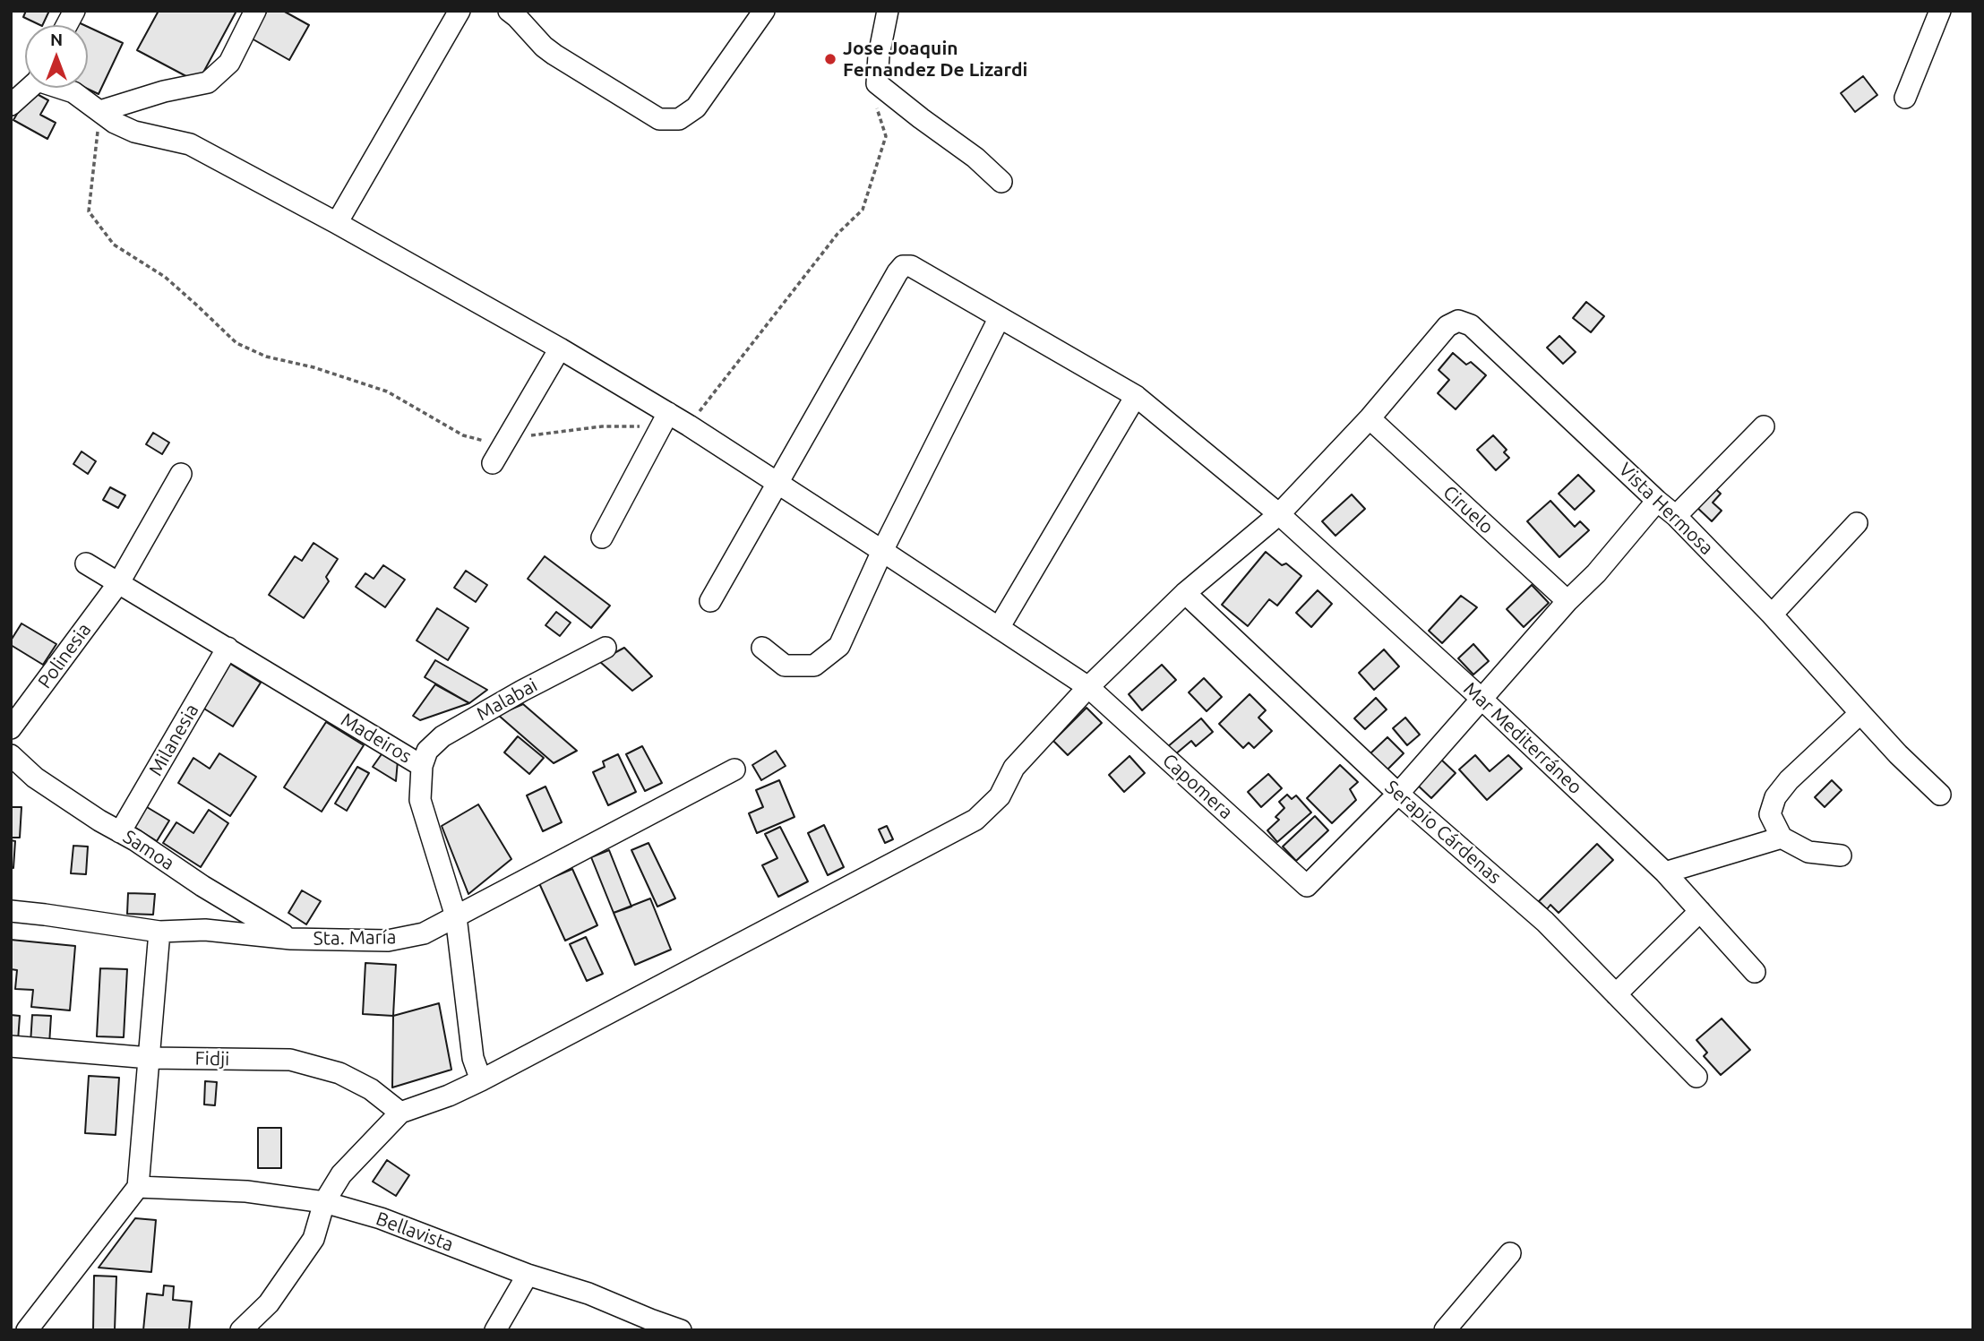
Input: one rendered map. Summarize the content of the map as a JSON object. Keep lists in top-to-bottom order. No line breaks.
{"streets":{"street":["Vista Hermosa","Ciruelo","Polinesia","Malabai","Madeiros","Mar Mediterráneo","Milanesia","Capomera","Serapio Cárdenas","Samoa","Sta. María","Fidji","Bellavista"]},"crossings":[["Vista Hermosa","Ciruelo"],["Polinesia","Madeiros"],["Malabai","Madeiros"],["Madeiros","Milanesia"],["Madeiros","Sta. María"],["Mar Mediterráneo","Capomera"],["Milanesia","Samoa"],["Capomera","Serapio Cárdenas"],["Samoa","Sta. María"]],"places":["Jose Joaquin Fernandez De Lizardi"],"north":"top"}
